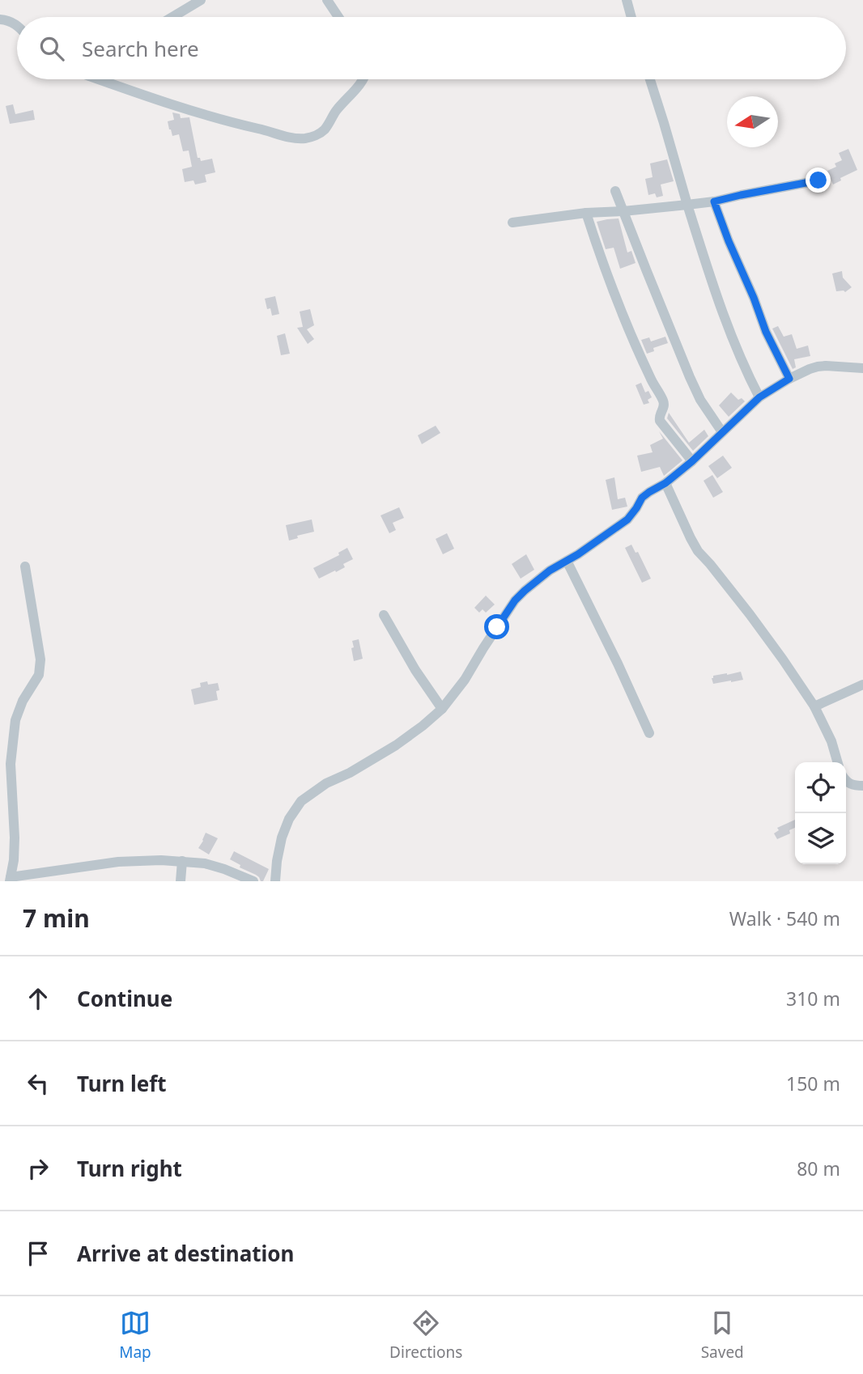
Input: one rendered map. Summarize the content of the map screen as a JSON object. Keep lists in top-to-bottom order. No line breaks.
{"north":"left","page":{"search":"Search here","heading":["7 min","Walk · 540 m"],"list":[["Continue","310 m"],["Turn left","150 m"],["Turn right","80 m"],"Arrive at destination"],"nav":["Map","Directions","Saved"]}}
